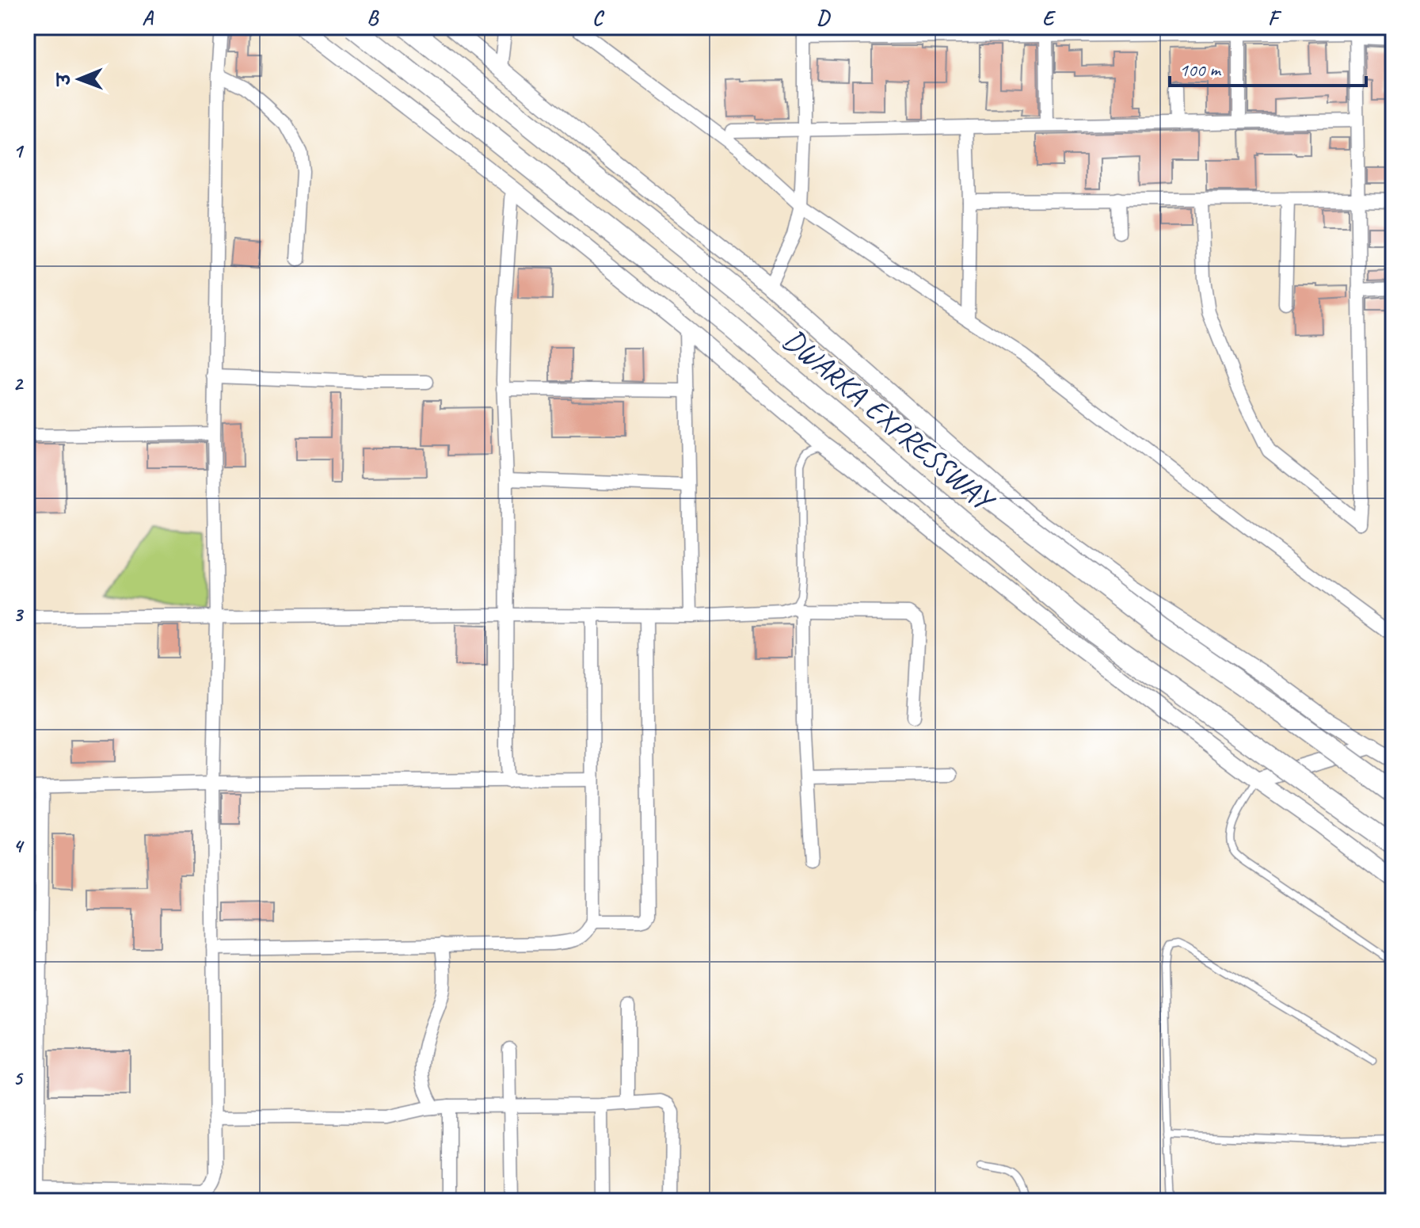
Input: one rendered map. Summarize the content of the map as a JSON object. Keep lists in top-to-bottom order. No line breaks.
{"streets":{"highway":["DWARKA EXPRESSWAY"]},"scale_bar":"100 m","north":"left","grid":{"columns":["A","B","C","D","E","F"],"rows":["1","2","3","4","5"]}}
